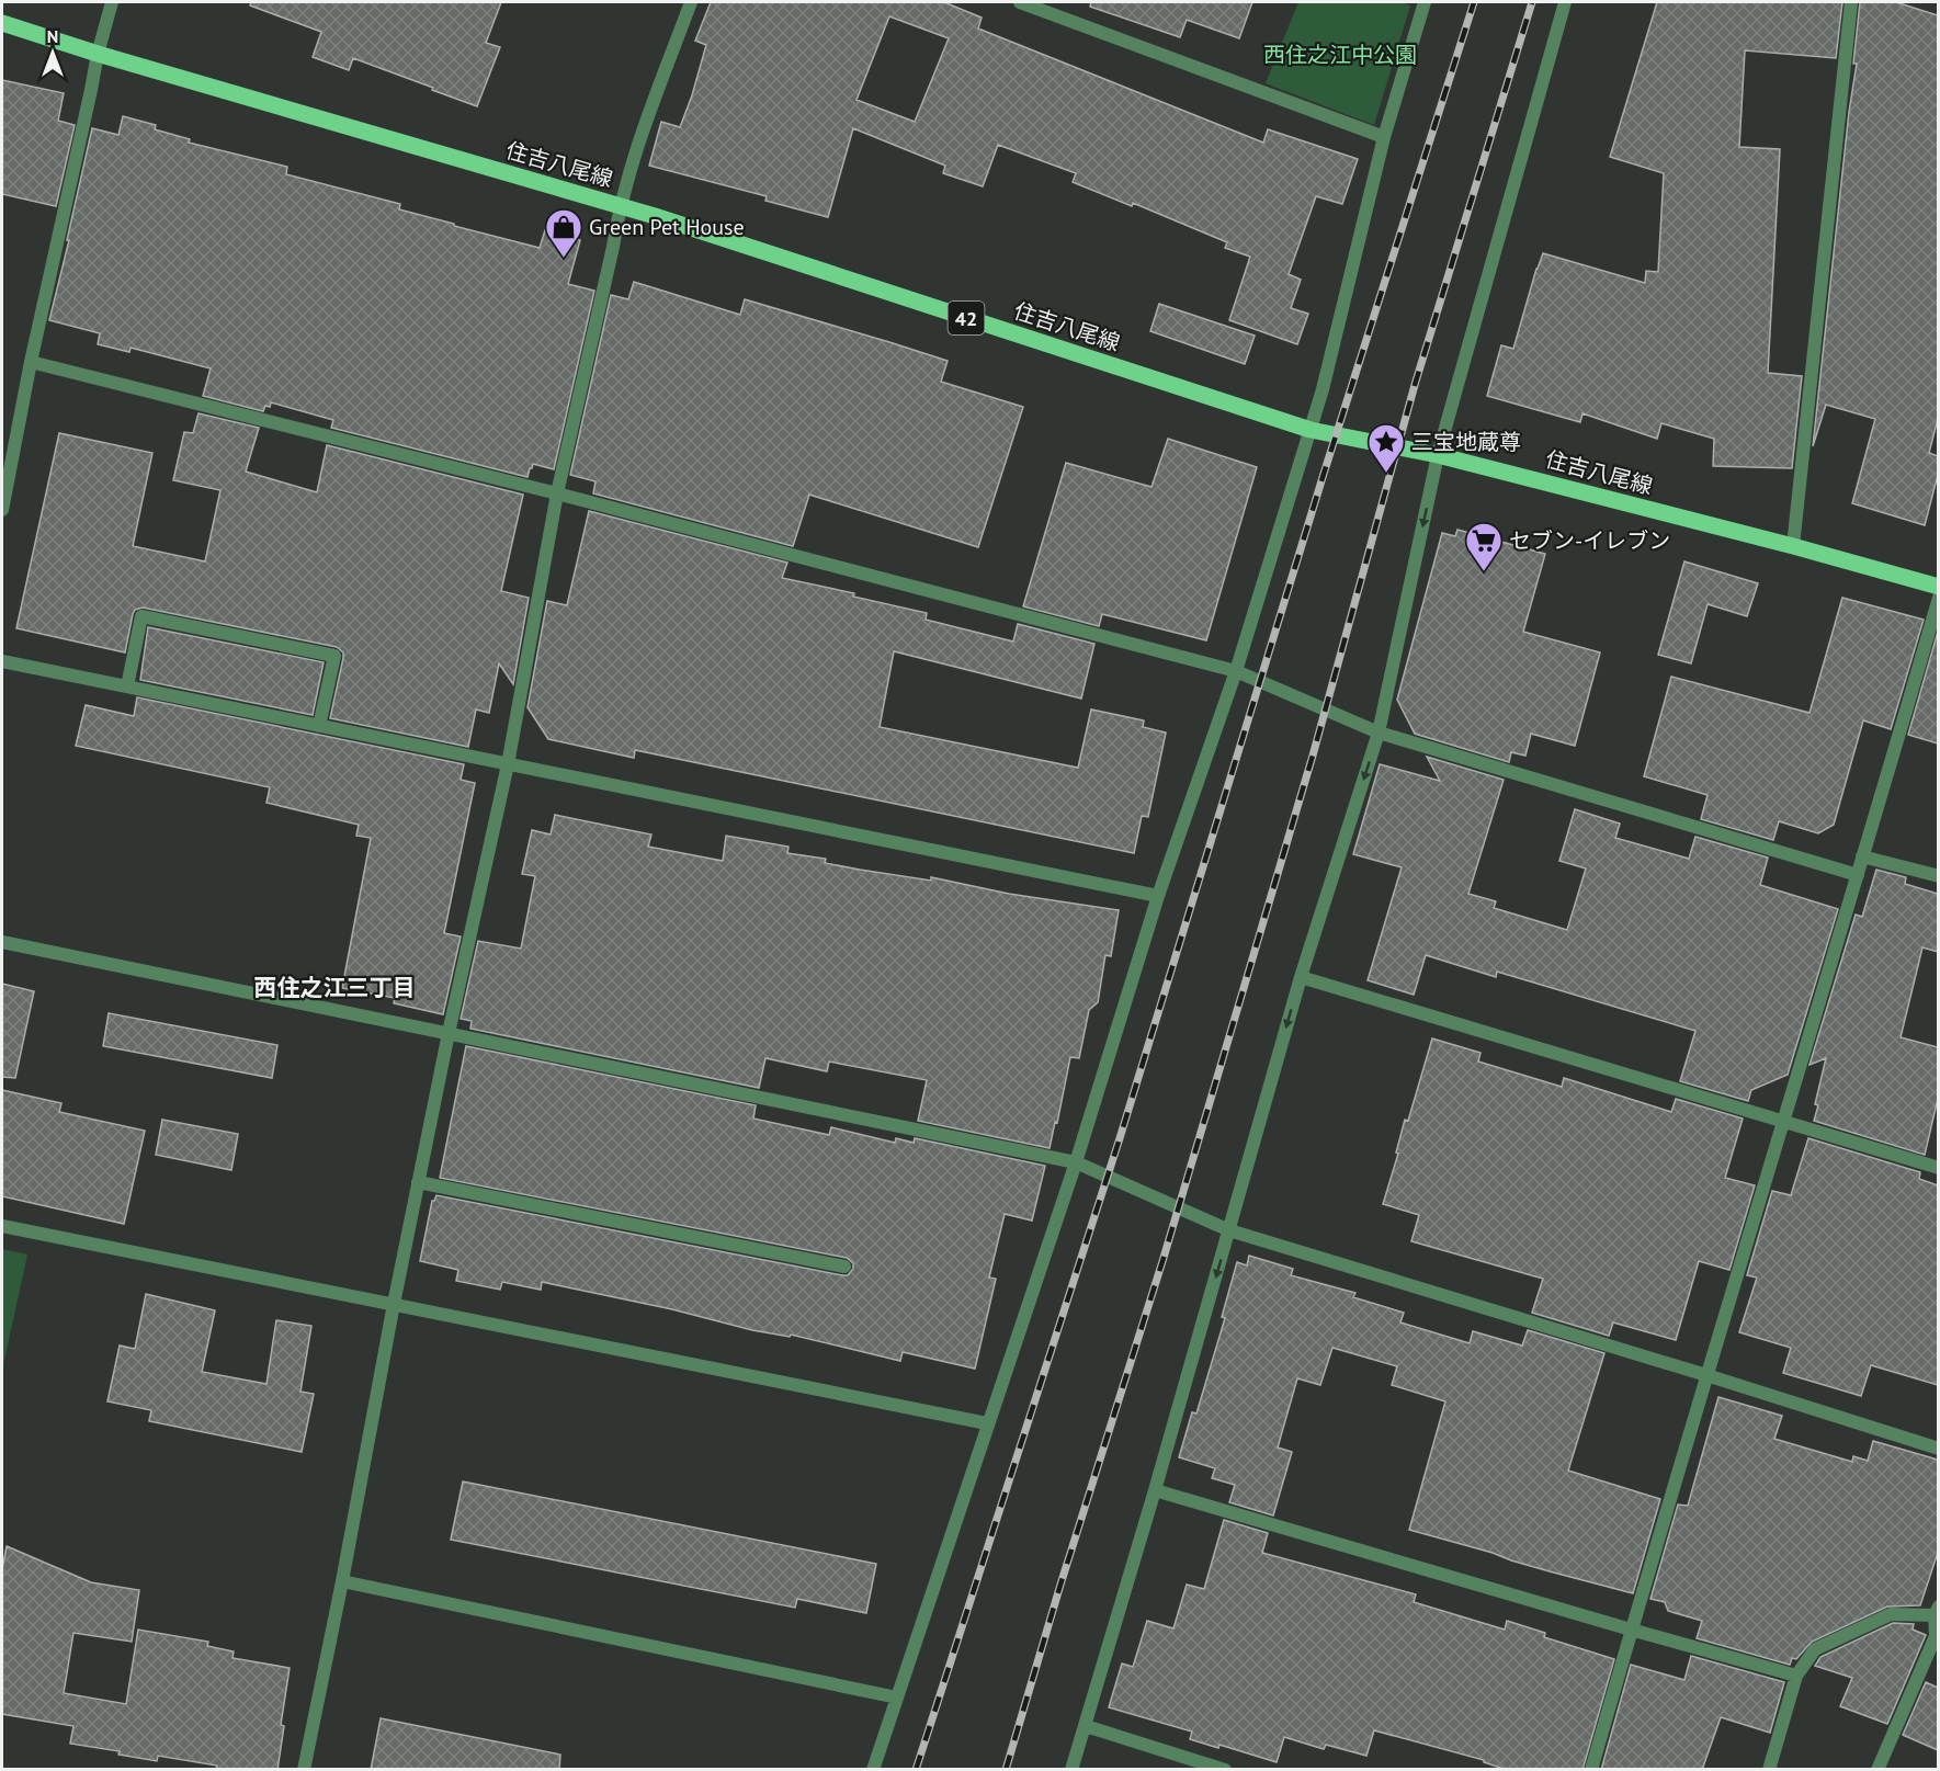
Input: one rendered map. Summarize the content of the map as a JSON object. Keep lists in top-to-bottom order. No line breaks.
{"streets":{"main road":["住吉八尾線","42"]},"districts":["西住之江三丁目"],"parks":["西住之江中公園"],"places":{"shop":["Green Pet House"],"place":["三宝地蔵尊"],"supermarket":["セブン-イレブン"]},"north":"top"}
